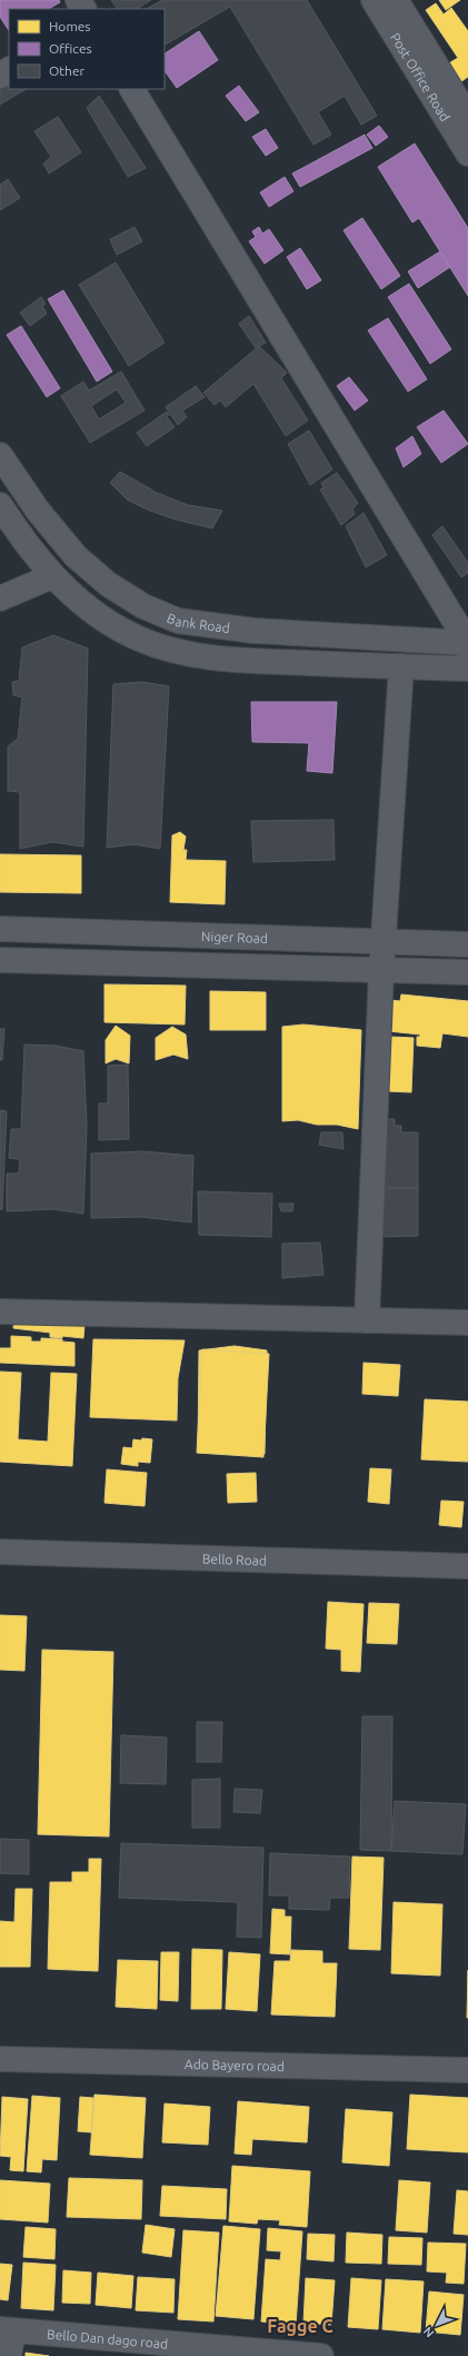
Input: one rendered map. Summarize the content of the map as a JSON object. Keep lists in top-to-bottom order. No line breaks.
{"streets":{"street":["Post Office Road","Bank Road","Niger Road","Bello Road","Ado Bayero road","Bello Dan dago road"]},"districts":["Fagge C"],"legend":["Homes","Offices","Other"],"north":"bottom left"}
